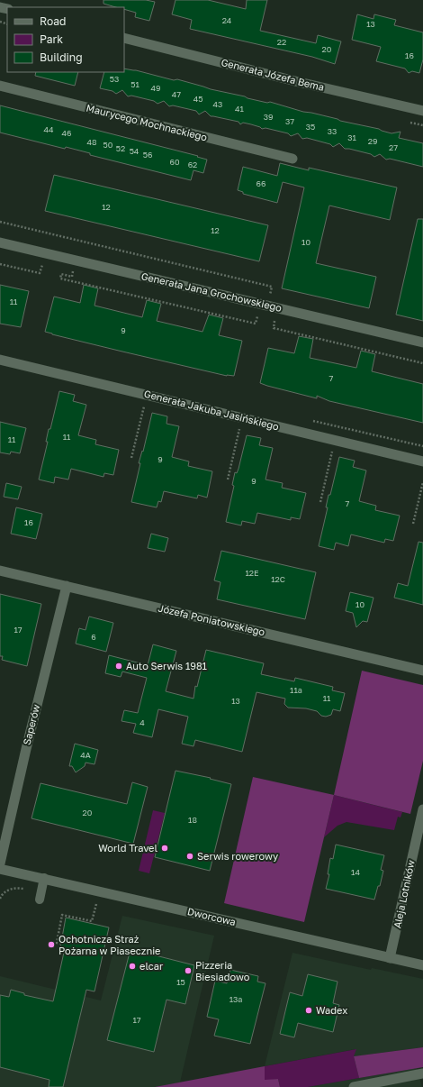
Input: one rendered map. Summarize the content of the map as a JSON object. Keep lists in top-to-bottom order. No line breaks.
{"streets":{"street":["Generała Józefa Bema","Maurycego Mochnackiego","Generała Jana Grochowskiego","Generała Jakuba Jasińskiego","Józefa Poniatowskiego","Saperów","Aleja Lotników","Dworcowa"]},"crossings":[["Józefa Poniatowskiego","Saperów"],["Aleja Lotników","Dworcowa"]],"places":["Auto Serwis 1981","World Travel","Serwis rowerowy","Ochotnicza Straż Pożarna w Piasecznie","elcar","Pizzeria Biesiadowo","Wadex"],"house_numbers":["24","13","22","20","16","53","51","49","47","45","43","41","39","37","35","44","33","46","31","29","48","50","27","52","54","56","60","62","66","12","12","10","11","9","7","11","11","9","9","7","16","12E","12C","10","17","6","11a","11","13","4","4A","20","18","14","15","13a","17"],"legend":["Road","Park","Building"]}
